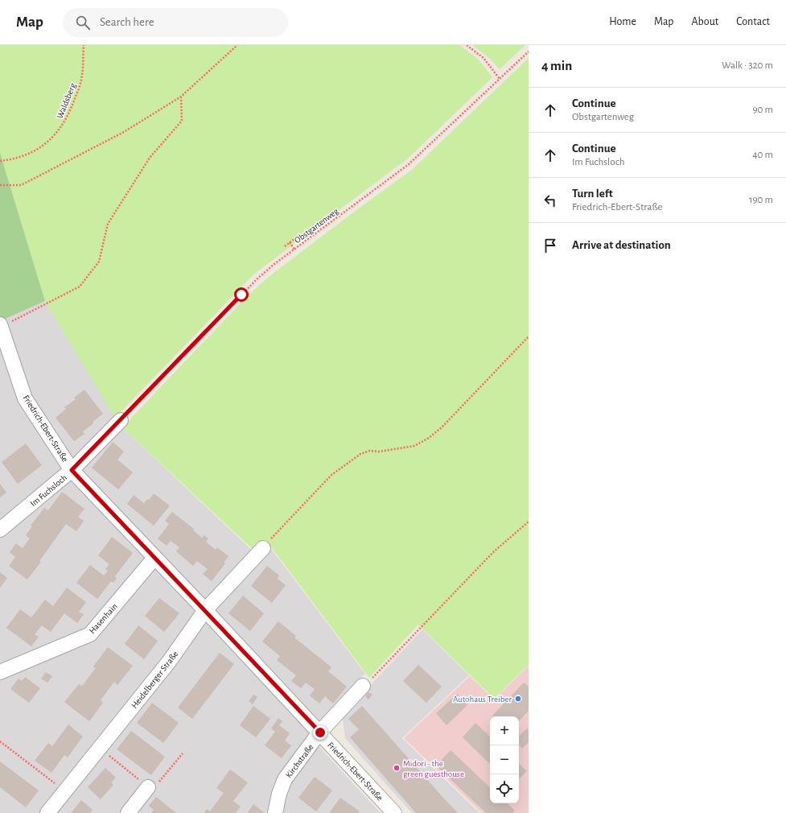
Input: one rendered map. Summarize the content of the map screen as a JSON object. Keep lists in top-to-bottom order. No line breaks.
{"streets":{"street":["Friedrich-Ebert-Straße","Im Fuchsloch","Hasenhain","Heidelberger Straße","Kirchstraße"],"path":["Waldsberg","Obstgartenweg"]},"crossings":[["Obstgartenweg","Im Fuchsloch"],["Friedrich-Ebert-Straße","Im Fuchsloch"],["Friedrich-Ebert-Straße","Hasenhain"],["Friedrich-Ebert-Straße","Heidelberger Straße"],["Friedrich-Ebert-Straße","Kirchstraße"]],"places":["Autohaus Treiber","Midori - the green guesthouse"],"page":{"header":"Map","search":"Search here","nav":["Home","Map","About","Contact"],"heading":["4 min","Walk · 320 m"],"list":[["Continue","Obstgartenweg","90 m"],["Continue","Im Fuchsloch","40 m"],["Turn left","Friedrich-Ebert-Straße","190 m"],"Arrive at destination"],"map_buttons":["+","−"]}}
